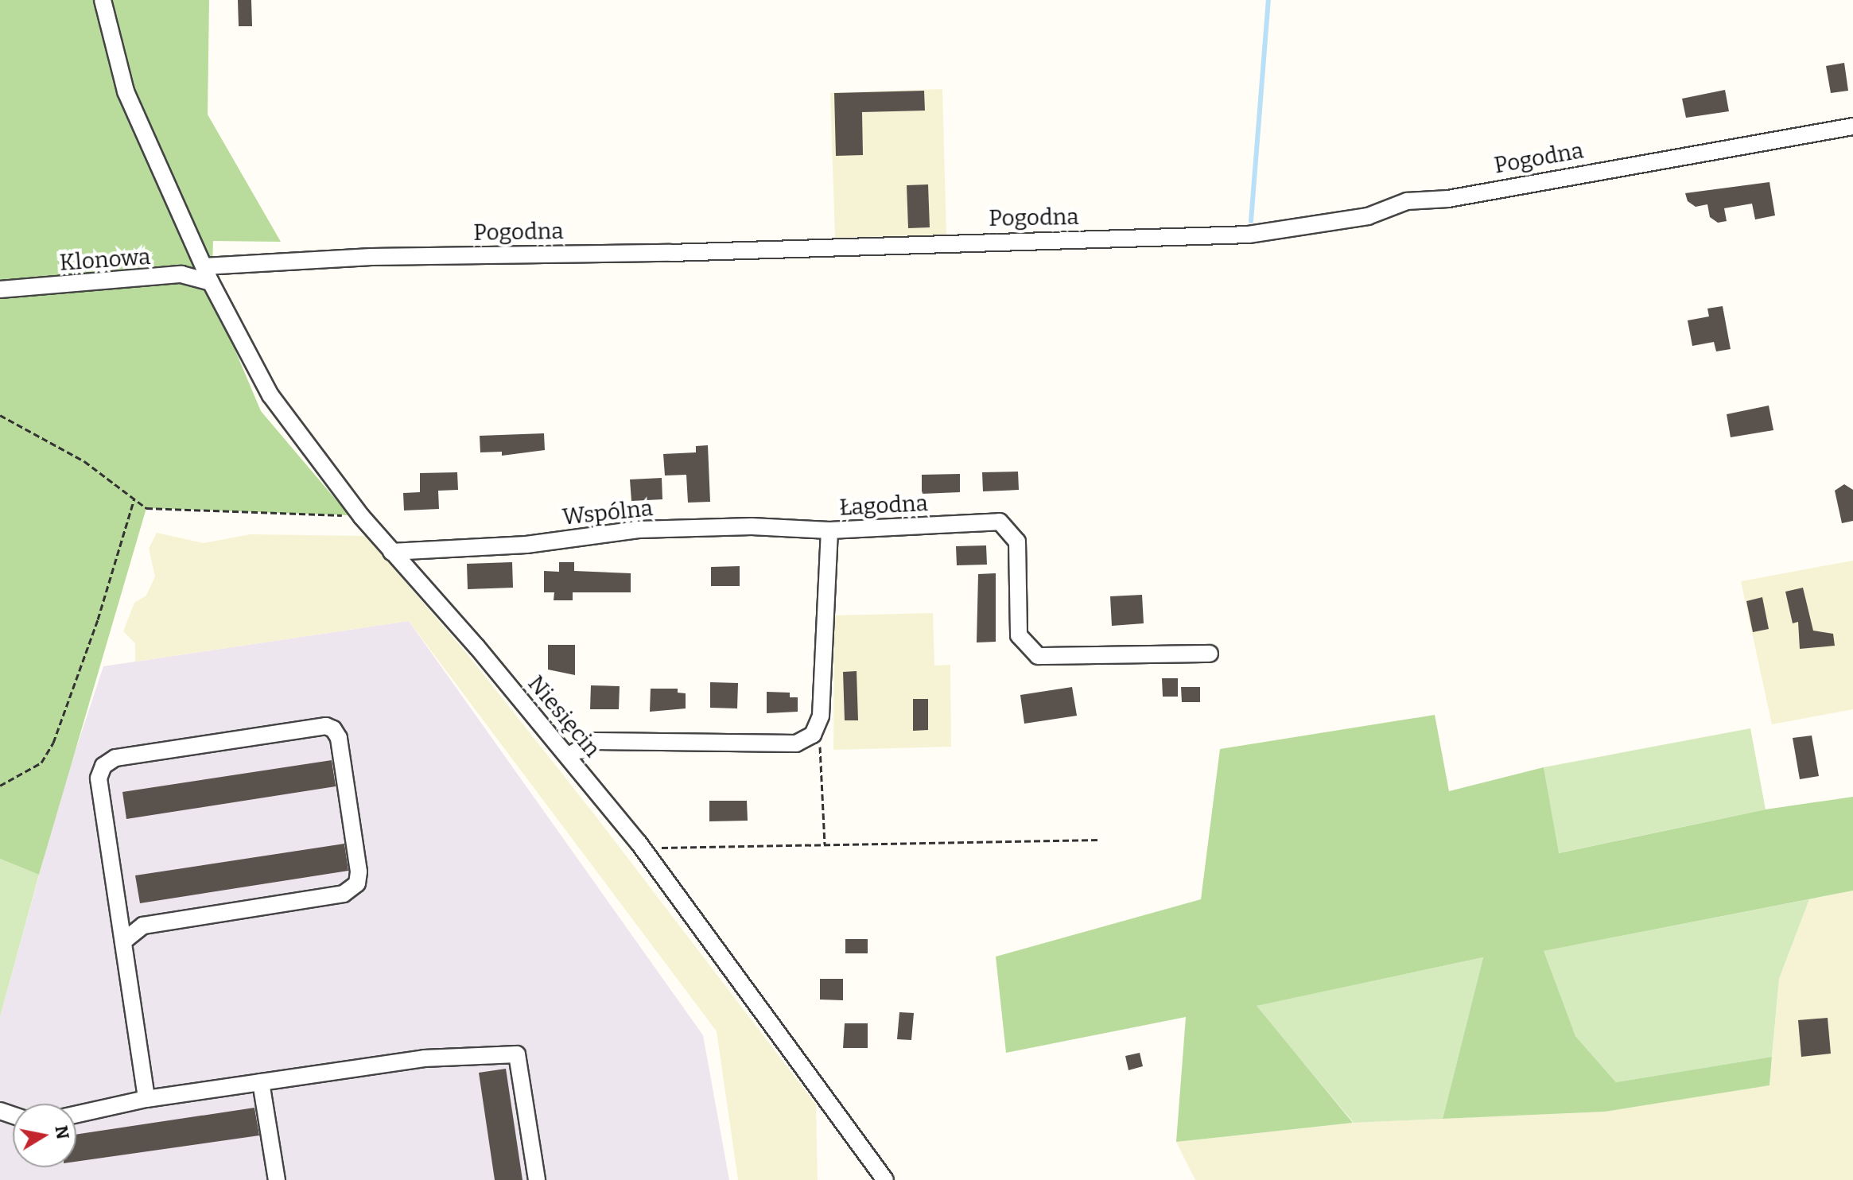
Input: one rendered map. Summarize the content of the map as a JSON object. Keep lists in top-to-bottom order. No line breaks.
{"streets":{"street":["Pogodna","Klonowa","Łagodna","Wspólna","Niesięcin"]},"crossings":[["Pogodna","Niesięcin"],["Klonowa","Niesięcin"],["Łagodna","Wspólna"],["Wspólna","Niesięcin"]],"north":"right"}
